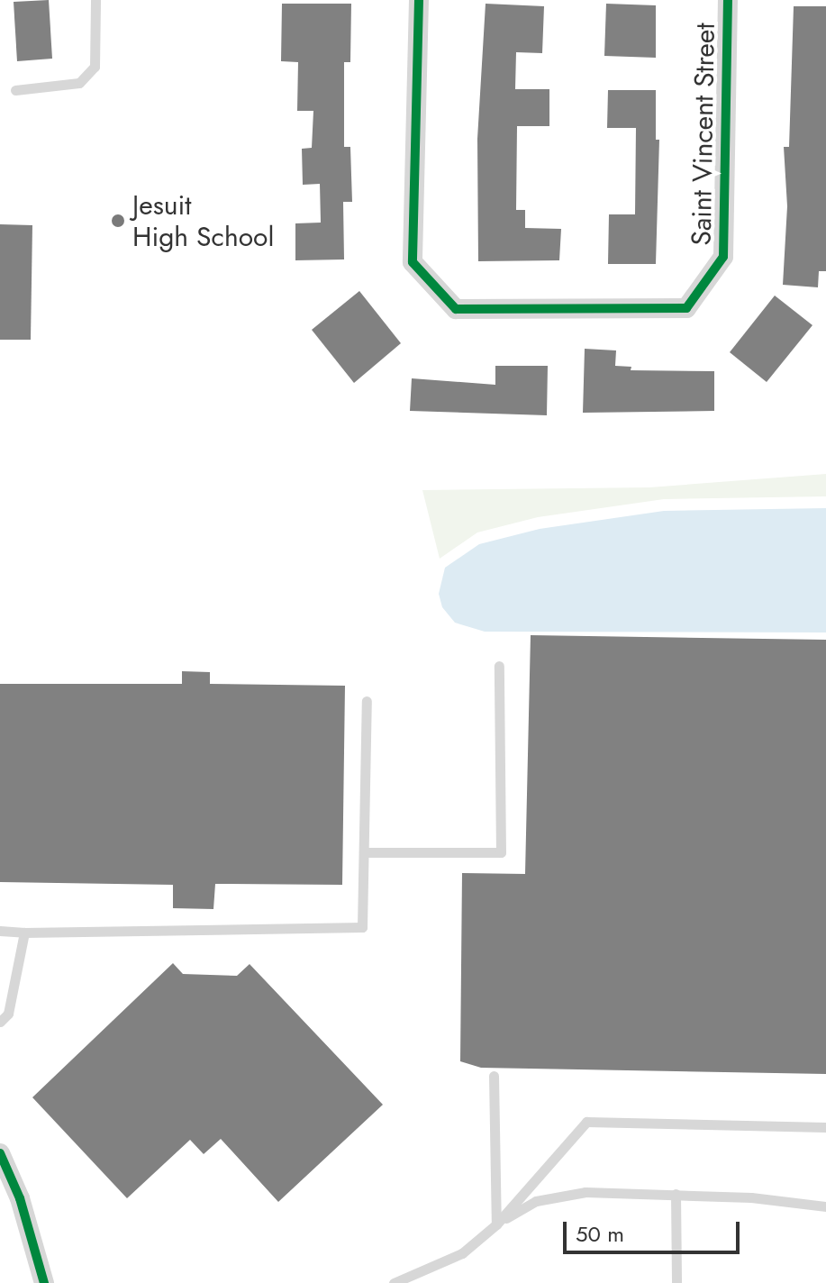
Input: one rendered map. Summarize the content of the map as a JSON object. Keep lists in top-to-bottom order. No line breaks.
{"streets":{"street":["Saint Vincent Street"]},"places":["Jesuit High School"],"scale_bar":"50 m"}
